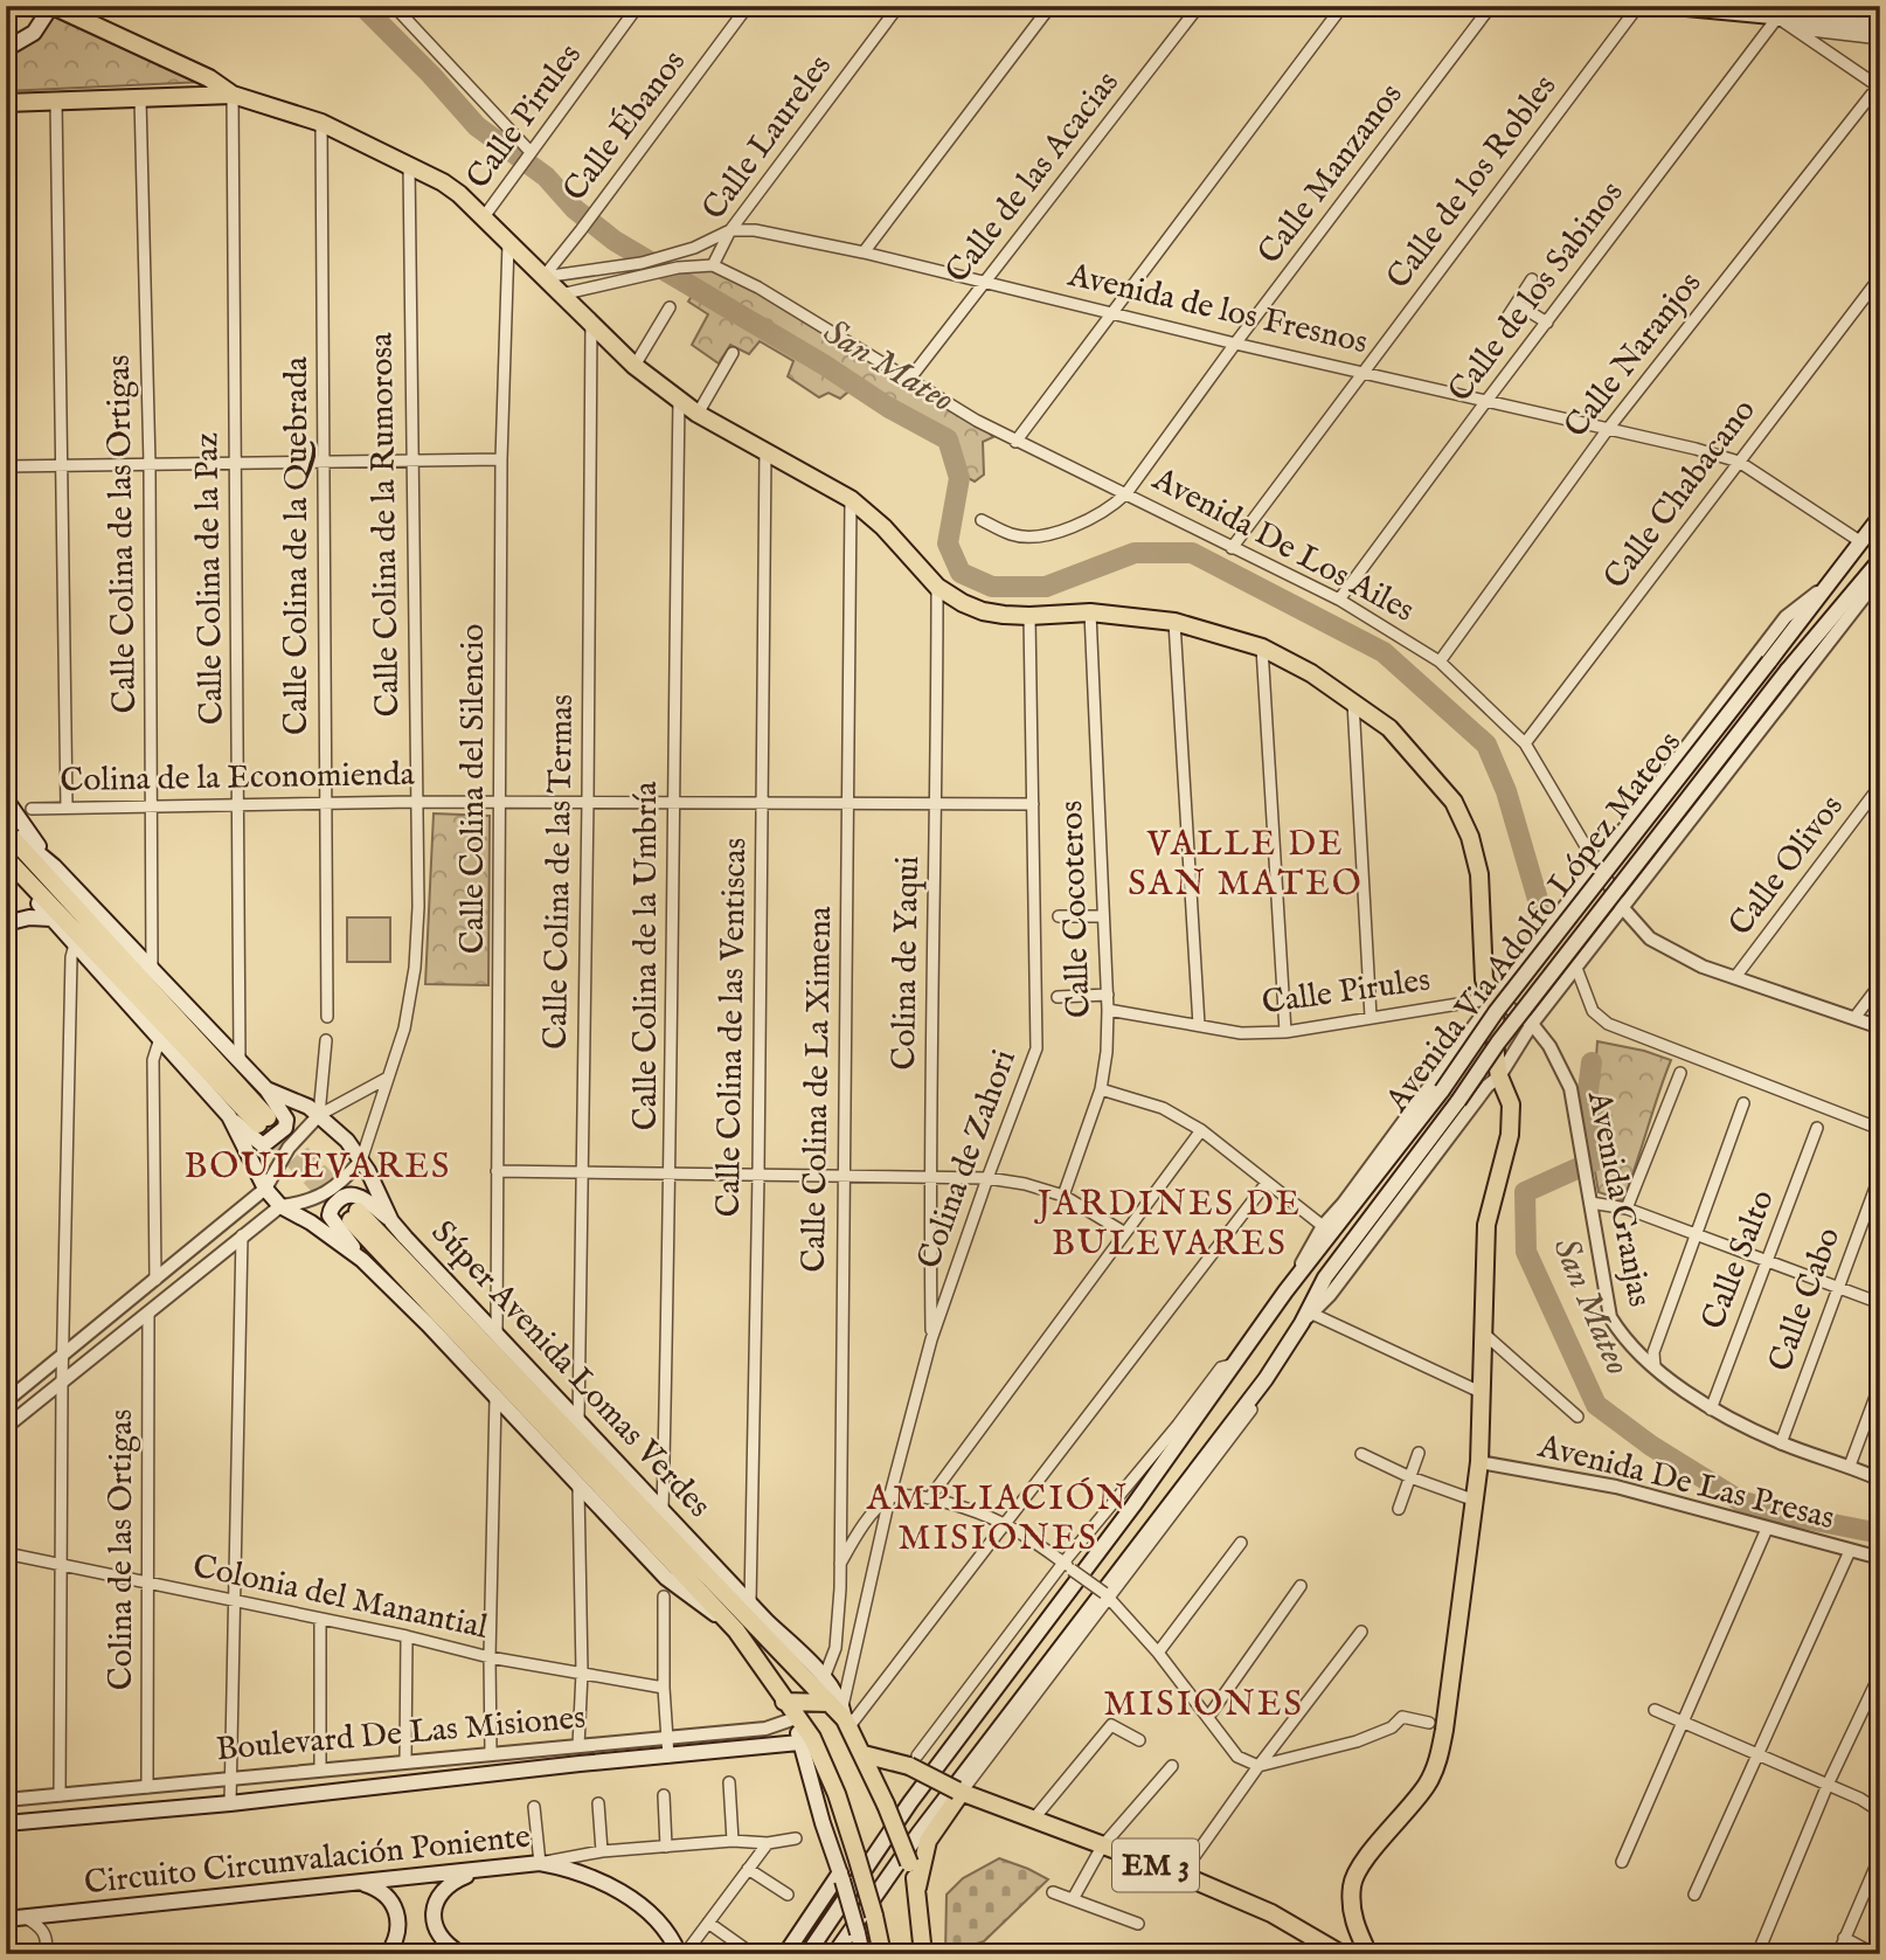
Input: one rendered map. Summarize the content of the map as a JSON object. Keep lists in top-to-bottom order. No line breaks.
{"streets":{"main road":["Avenida Via Adolfo López Mateos","Súper Avenida Lomas Verdes","Boulevard De Las Misiones","Circuito Circunvalación Poniente","EM 3"],"street":["Calle Pirules","Calle Ébanos","Calle Laureles","Calle Manzanos","Calle de las Acacias","Calle de los Robles","Calle de los Sabinos","Avenida de los Fresnos","Calle Naranjos","Calle Chabacano","Calle Colina de la Rumorosa","Calle Colina de las Ortigas","Calle Colina de la Quebrada","Avenida De Los Ailes","Calle Colina de la Paz","Colina de la Economienda","Calle Colina del Silencio","Calle Olivos","Calle Colina de las Termas","Calle Cocoteros","Calle Colina de la Umbría","Colina de Yaqui","Calle Colina de las Ventiscas","Calle Colina de La Ximena","Colina de Zahori","Avenida Granjas","Calle Salto","Calle Cabo","Avenida De Las Presas","Colina de las Ortigas","Colonia del Manantial"]},"crossings":[["Calle Pirules","Calle Cocoteros"],["Calle Pirules","Avenida Granjas"],["Calle Laureles","Avenida de los Fresnos"],["Calle Laureles","Avenida De Los Ailes"],["Calle Manzanos","Avenida de los Fresnos"],["Calle Manzanos","Avenida De Los Ailes"],["Calle de las Acacias","Avenida de los Fresnos"],["Calle de las Acacias","Avenida De Los Ailes"],["Calle de los Robles","Avenida de los Fresnos"],["Calle de los Robles","Avenida De Los Ailes"],["Calle de los Sabinos","Avenida de los Fresnos"],["Calle de los Sabinos","Avenida De Los Ailes"],["Avenida de los Fresnos","Calle Naranjos"],["Avenida de los Fresnos","Calle Chabacano"],["Avenida de los Fresnos","Avenida Via Adolfo López Mateos"],["Calle Naranjos","Avenida De Los Ailes"],["Calle Chabacano","Avenida De Los Ailes"],["Calle Colina de la Rumorosa","Colina de la Economienda"],["Calle Colina de la Rumorosa","Súper Avenida Lomas Verdes"],["Calle Colina de las Ortigas","Colina de la Economienda"],["Calle Colina de las Ortigas","Súper Avenida Lomas Verdes"],["Calle Colina de la Quebrada","Colina de la Economienda"],["Avenida De Los Ailes","Calle Olivos"],["Calle Colina de la Paz","Colina de la Economienda"],["Calle Colina de la Paz","Súper Avenida Lomas Verdes"],["Colina de la Economienda","Calle Colina del Silencio"],["Colina de la Economienda","Calle Colina de las Termas"],["Colina de la Economienda","Calle Colina de la Umbría"],["Colina de la Economienda","Colina de Yaqui"],["Colina de la Economienda","Calle Colina de las Ventiscas"],["Colina de la Economienda","Calle Colina de La Ximena"],["Colina de la Economienda","Colina de Zahori"],["Calle Colina del Silencio","Súper Avenida Lomas Verdes"],["Calle Colina de las Termas","Súper Avenida Lomas Verdes"],["Avenida Via Adolfo López Mateos","EM 3"],["Calle Colina de la Umbría","Súper Avenida Lomas Verdes"],["Colina de Yaqui","Colina de Zahori"],["Calle Colina de las Ventiscas","Súper Avenida Lomas Verdes"],["Calle Colina de La Ximena","Súper Avenida Lomas Verdes"],["Colina de Zahori","Súper Avenida Lomas Verdes"],["Avenida Granjas","Calle Salto"],["Avenida Granjas","Calle Cabo"],["Súper Avenida Lomas Verdes","Boulevard De Las Misiones"],["Colina de las Ortigas","Colonia del Manantial"],["Colina de las Ortigas","Boulevard De Las Misiones"]],"districts":["VALLE DE SAN MATEO","BOULEVARES","JARDINES DE BULEVARES","AMPLIACIÓN MISIONES","MISIONES"],"water":["San Mateo"]}
